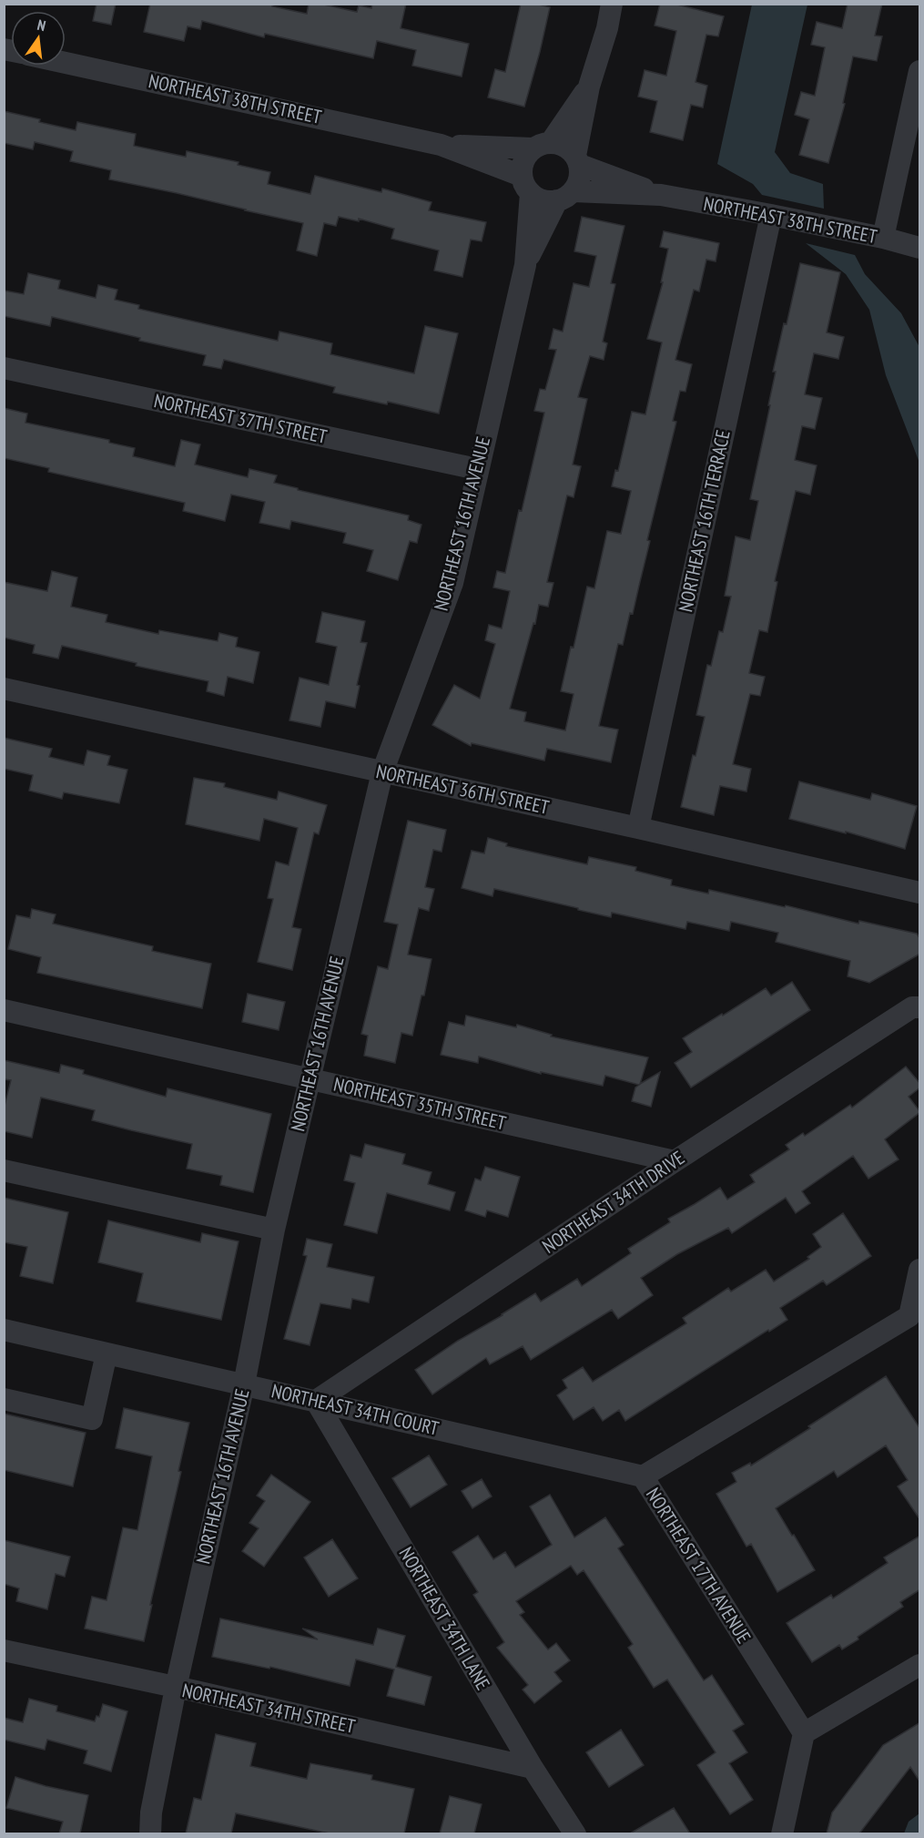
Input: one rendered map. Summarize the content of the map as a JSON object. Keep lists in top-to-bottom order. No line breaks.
{"streets":{"street":["NORTHEAST 38TH STREET","NORTHEAST 37TH STREET","NORTHEAST 16TH TERRACE","NORTHEAST 16TH AVENUE","NORTHEAST 36TH STREET","NORTHEAST 35TH STREET","NORTHEAST 34TH DRIVE","NORTHEAST 34TH COURT","NORTHEAST 17TH AVENUE","NORTHEAST 34TH LANE","NORTHEAST 34TH STREET"]},"crossings":[["NORTHEAST 38TH STREET","NORTHEAST 16TH TERRACE"],["NORTHEAST 38TH STREET","NORTHEAST 16TH AVENUE"],["NORTHEAST 37TH STREET","NORTHEAST 16TH AVENUE"],["NORTHEAST 16TH TERRACE","NORTHEAST 36TH STREET"],["NORTHEAST 16TH AVENUE","NORTHEAST 36TH STREET"],["NORTHEAST 16TH AVENUE","NORTHEAST 35TH STREET"],["NORTHEAST 16TH AVENUE","NORTHEAST 34TH COURT"],["NORTHEAST 16TH AVENUE","NORTHEAST 34TH STREET"],["NORTHEAST 35TH STREET","NORTHEAST 34TH DRIVE"],["NORTHEAST 34TH DRIVE","NORTHEAST 34TH COURT"],["NORTHEAST 34TH DRIVE","NORTHEAST 34TH LANE"],["NORTHEAST 34TH COURT","NORTHEAST 17TH AVENUE"],["NORTHEAST 34TH COURT","NORTHEAST 34TH LANE"],["NORTHEAST 34TH LANE","NORTHEAST 34TH STREET"]],"north":"top"}
